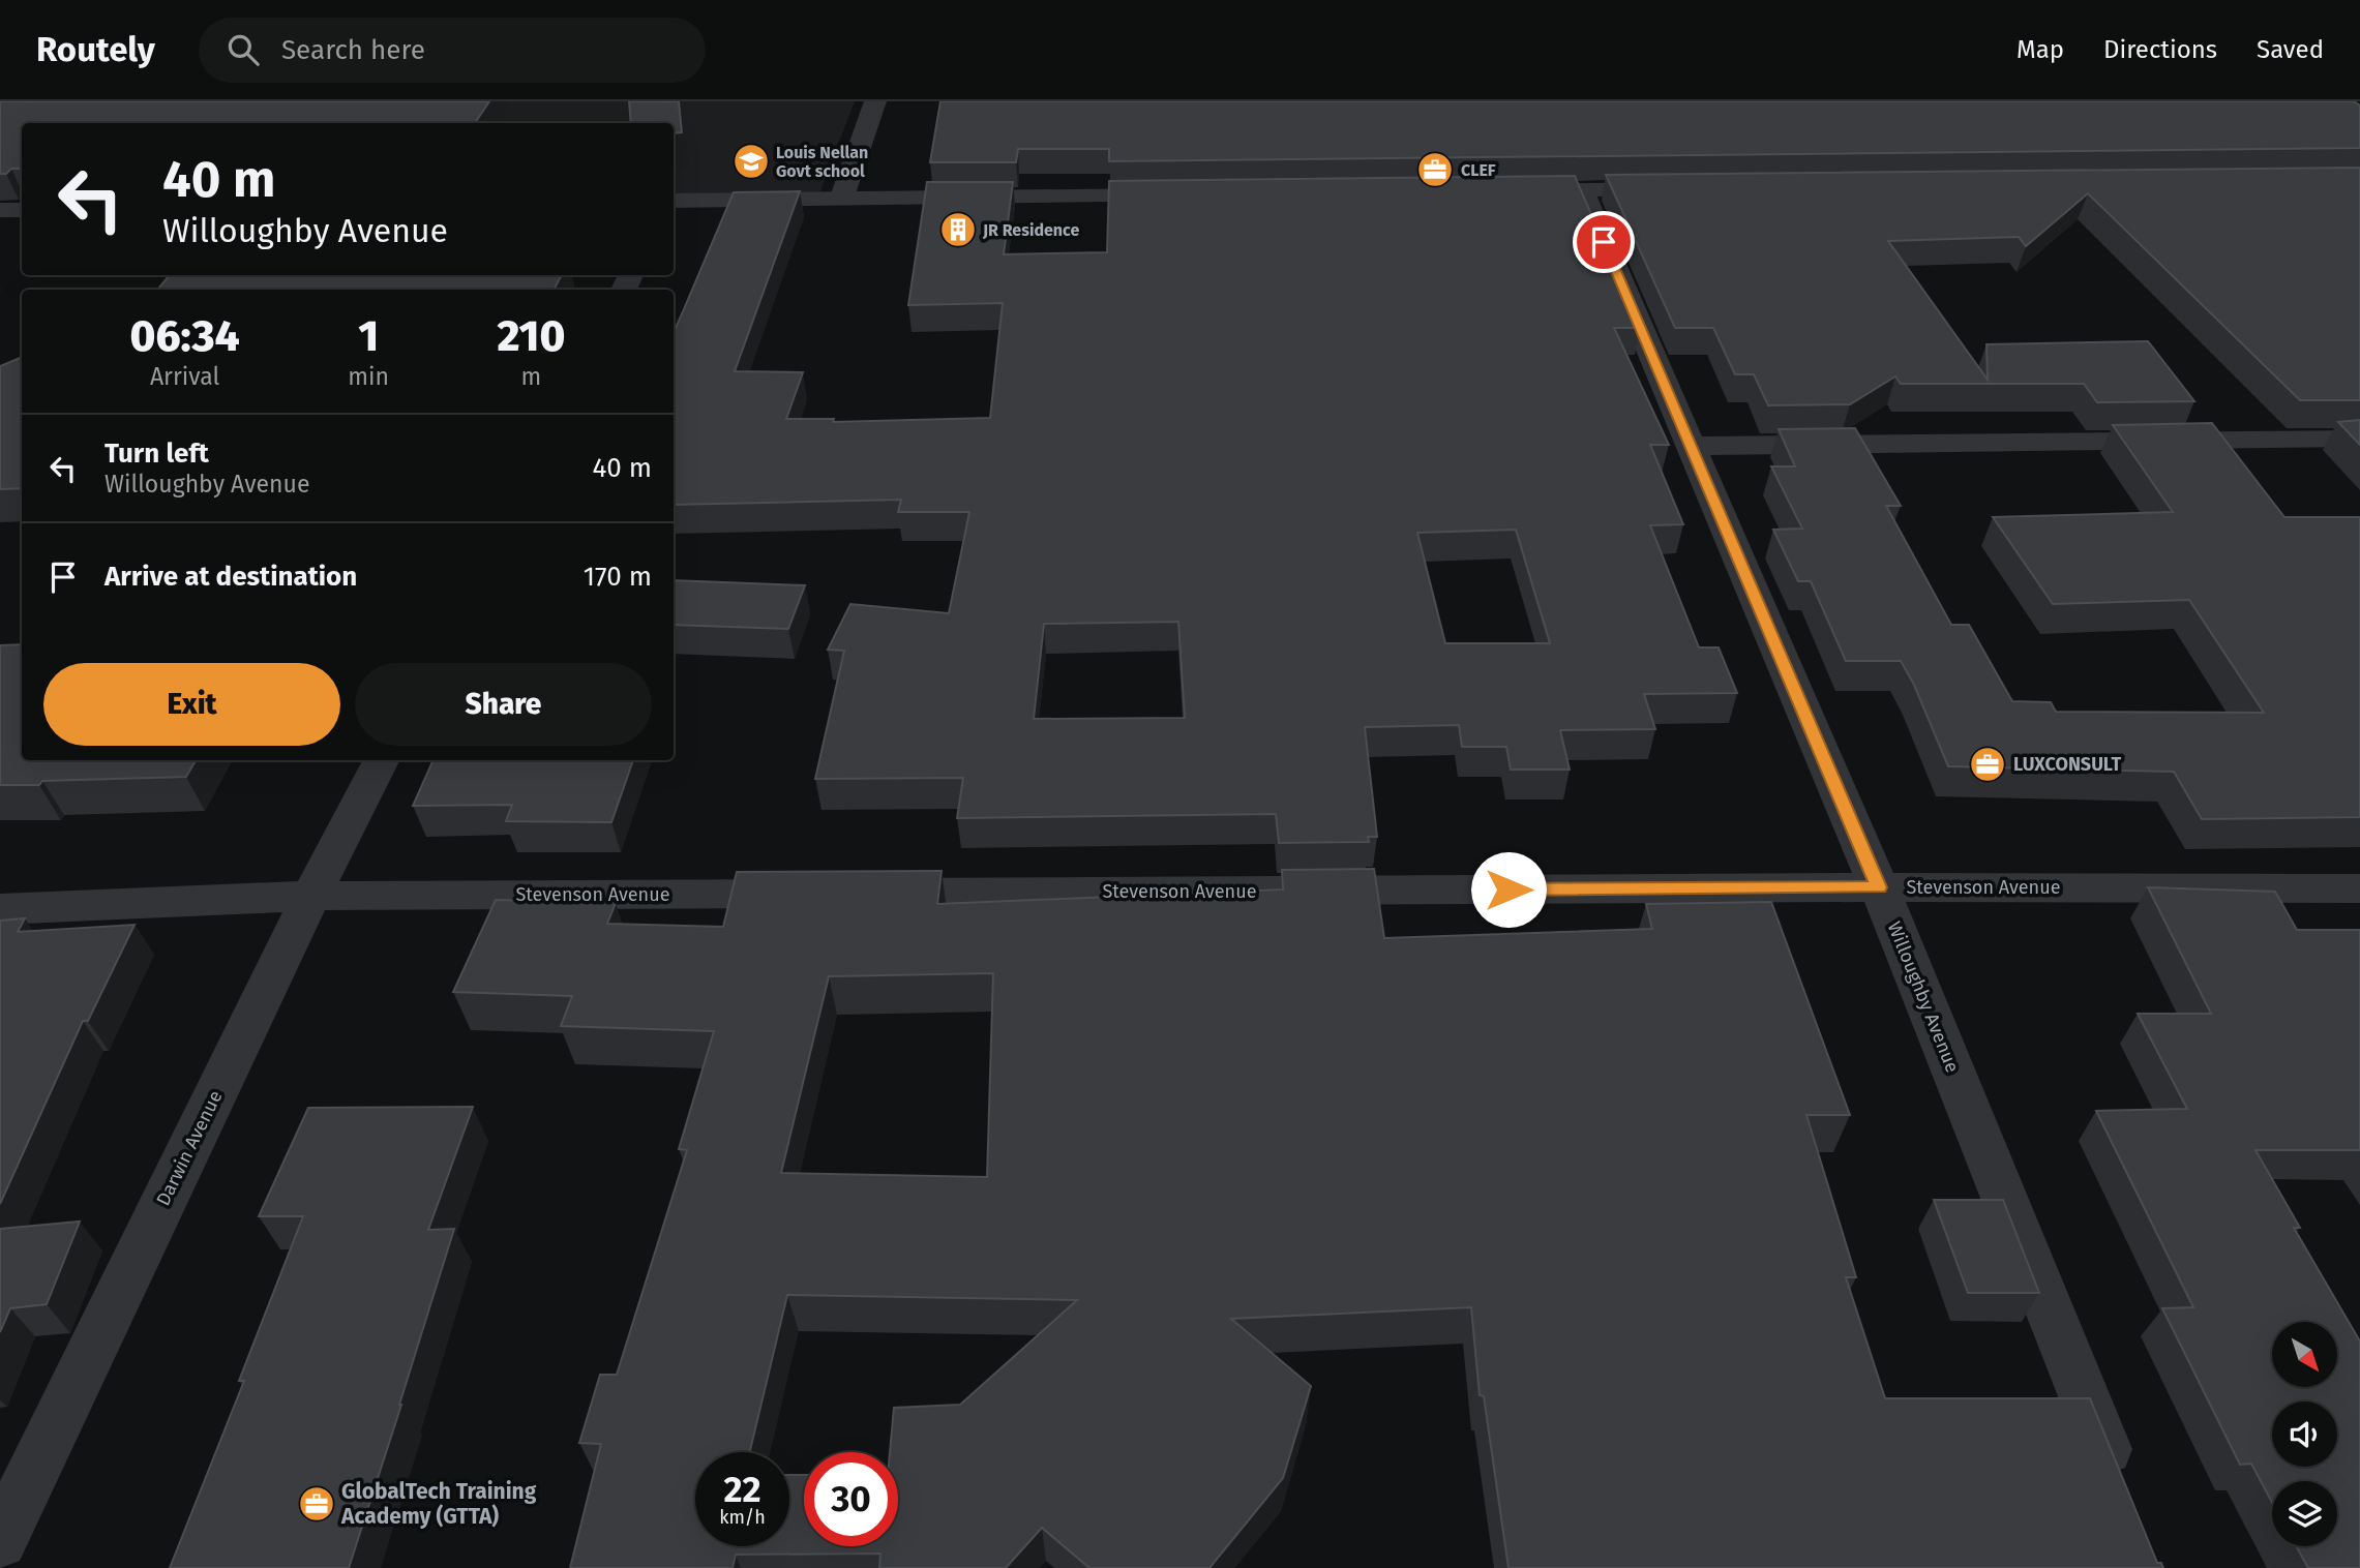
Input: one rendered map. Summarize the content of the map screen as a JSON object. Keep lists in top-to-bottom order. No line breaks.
{"streets":{"street":["Stevenson Avenue","Willoughby Avenue","Darwin Avenue"]},"crossings":[["Stevenson Avenue","Willoughby Avenue"],["Stevenson Avenue","Darwin Avenue"]],"places":{"school or university":["Louis Nellan Govt school"],"office":["CLEF","LUXCONSULT","GlobalTech Training Academy (GTTA)"],"building":["JR Residence"]},"north":"bottom right","page":{"header":"Routely","search":"Search here","nav":["Map","Directions","Saved"],"turn":["40 m","Willoughby Avenue"],"eta":["06:34","Arrival","1","min","210","m"],"list":[{"name":"Turn left","note":"Willoughby Avenue","value":"40 m"},{"name":"Arrive at destination","value":"170 m"}],"buttons":["Exit","Share"],"speed":"22 km/h","limit":"30"}}
